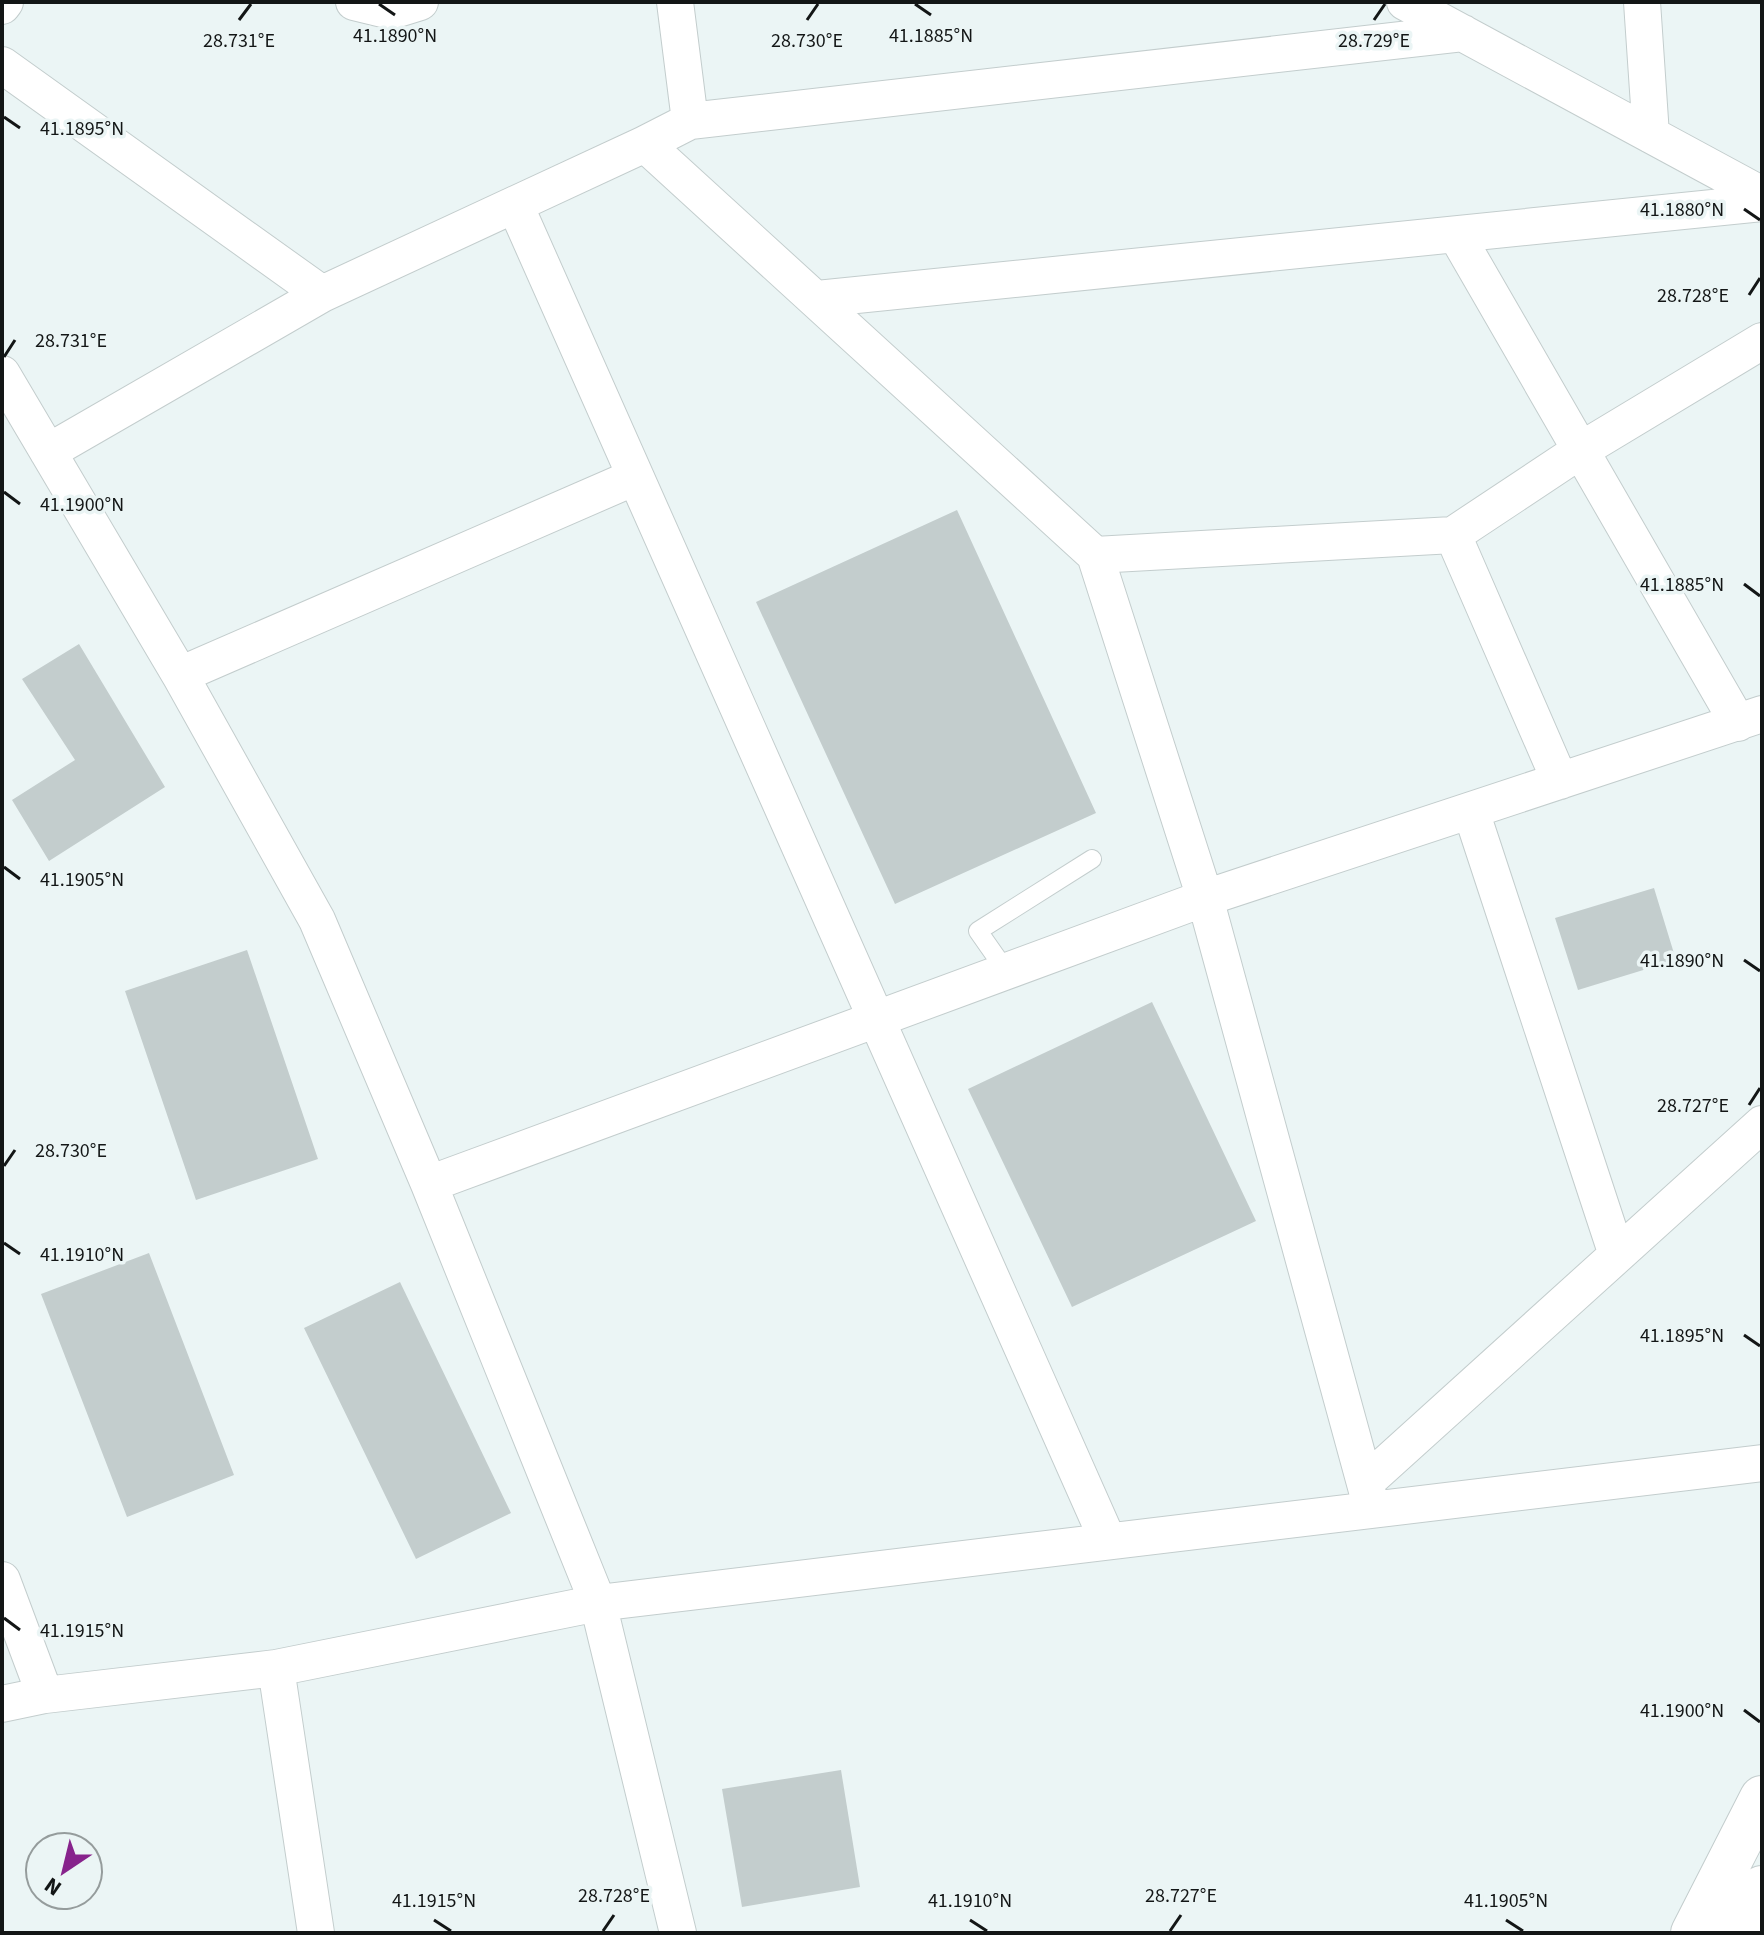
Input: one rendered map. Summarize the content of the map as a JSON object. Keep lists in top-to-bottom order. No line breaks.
{"north":"bottom left","coordinates":["41.1890°N","41.1885°N","28.731°E","28.730°E","28.729°E","41.1895°N","41.1880°N","28.728°E","41.1900°N","41.1905°N","28.727°E","41.1910°N","41.1915°N"]}
